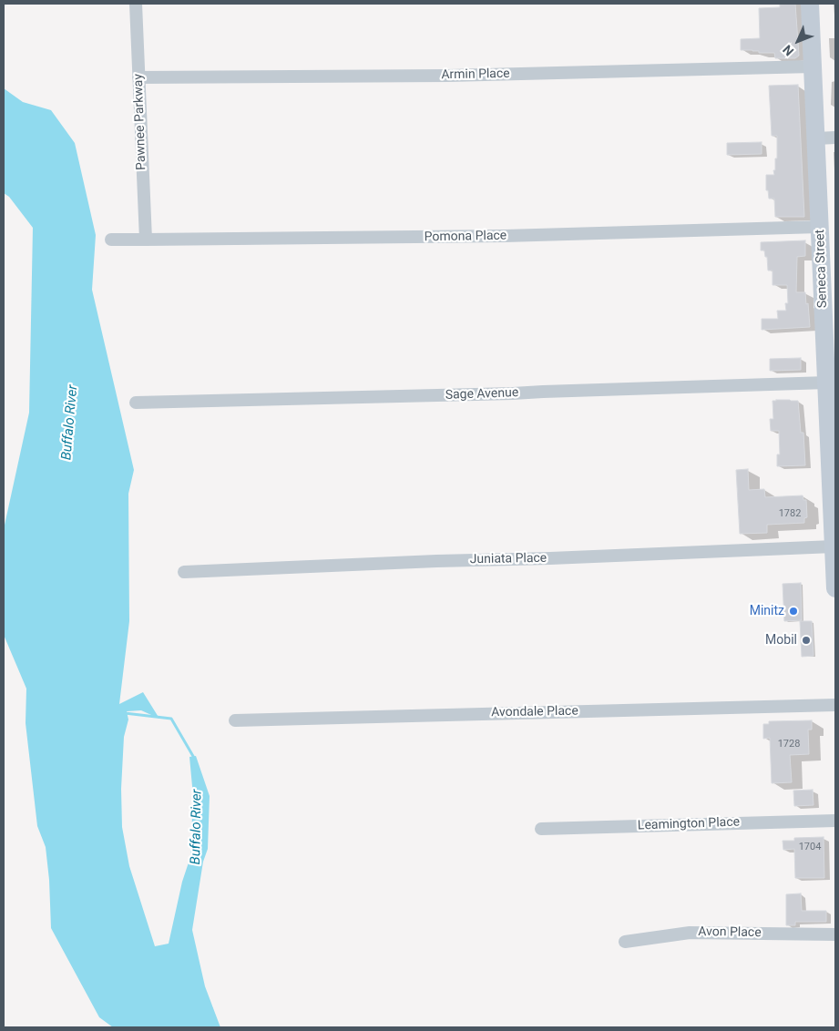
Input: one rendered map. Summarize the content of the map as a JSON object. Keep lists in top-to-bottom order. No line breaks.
{"streets":{"main road":["Seneca Street"],"street":["Armin Place","Pawnee Parkway","Pomona Place","Sage Avenue","Juniata Place","Avondale Place","Leamington Place","Avon Place"]},"crossings":[["Armin Place","Pawnee Parkway"],["Armin Place","Seneca Street"],["Pawnee Parkway","Pomona Place"],["Pomona Place","Seneca Street"],["Seneca Street","Sage Avenue"],["Seneca Street","Juniata Place"]],"water":["Buffalo River"],"places":["Minitz","Mobil"],"house_numbers":["1782","1728","1704"],"north":"bottom left"}
